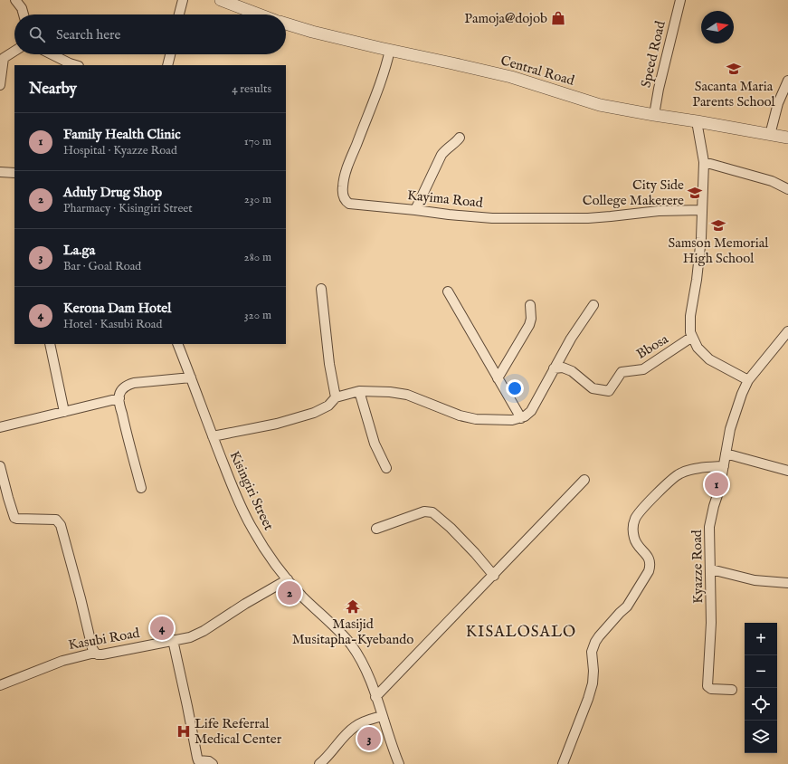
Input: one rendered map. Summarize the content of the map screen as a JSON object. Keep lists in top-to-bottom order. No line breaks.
{"streets":{"street":["Speed Road","Central Road","Kayima Road","Bbosa","Kisingiri Street","Kyazze Road","Kasubi Road"]},"crossings":[["Speed Road","Central Road"],["Central Road","Kayima Road"],["Kisingiri Street","Kasubi Road"]],"districts":["KISALOSALO"],"places":{"shop":["Pamoja@dojob"],"school or university":["Sacanta Maria Parents School","City Side College Makerere","Samson Memorial High School"],"temple":["Masijid Musitapha-Kyebando"],"hospital":["Life Referral Medical Center"]},"north":"right","page":{"search":"Search here","heading":["Nearby","4 results"],"list":[{"mark":"1","name":"Family Health Clinic","note":"Hospital · Kyazze Road","value":"170 m"},{"mark":"2","name":"Aduly Drug Shop","note":"Pharmacy · Kisingiri Street","value":"230 m"},{"mark":"3","name":"La.ga","note":"Bar · Goal Road","value":"280 m"},{"mark":"4","name":"Kerona Dam Hotel","note":"Hotel · Kasubi Road","value":"320 m"}],"pins":["1","2","4","3"],"map_buttons":["+","−"]}}
